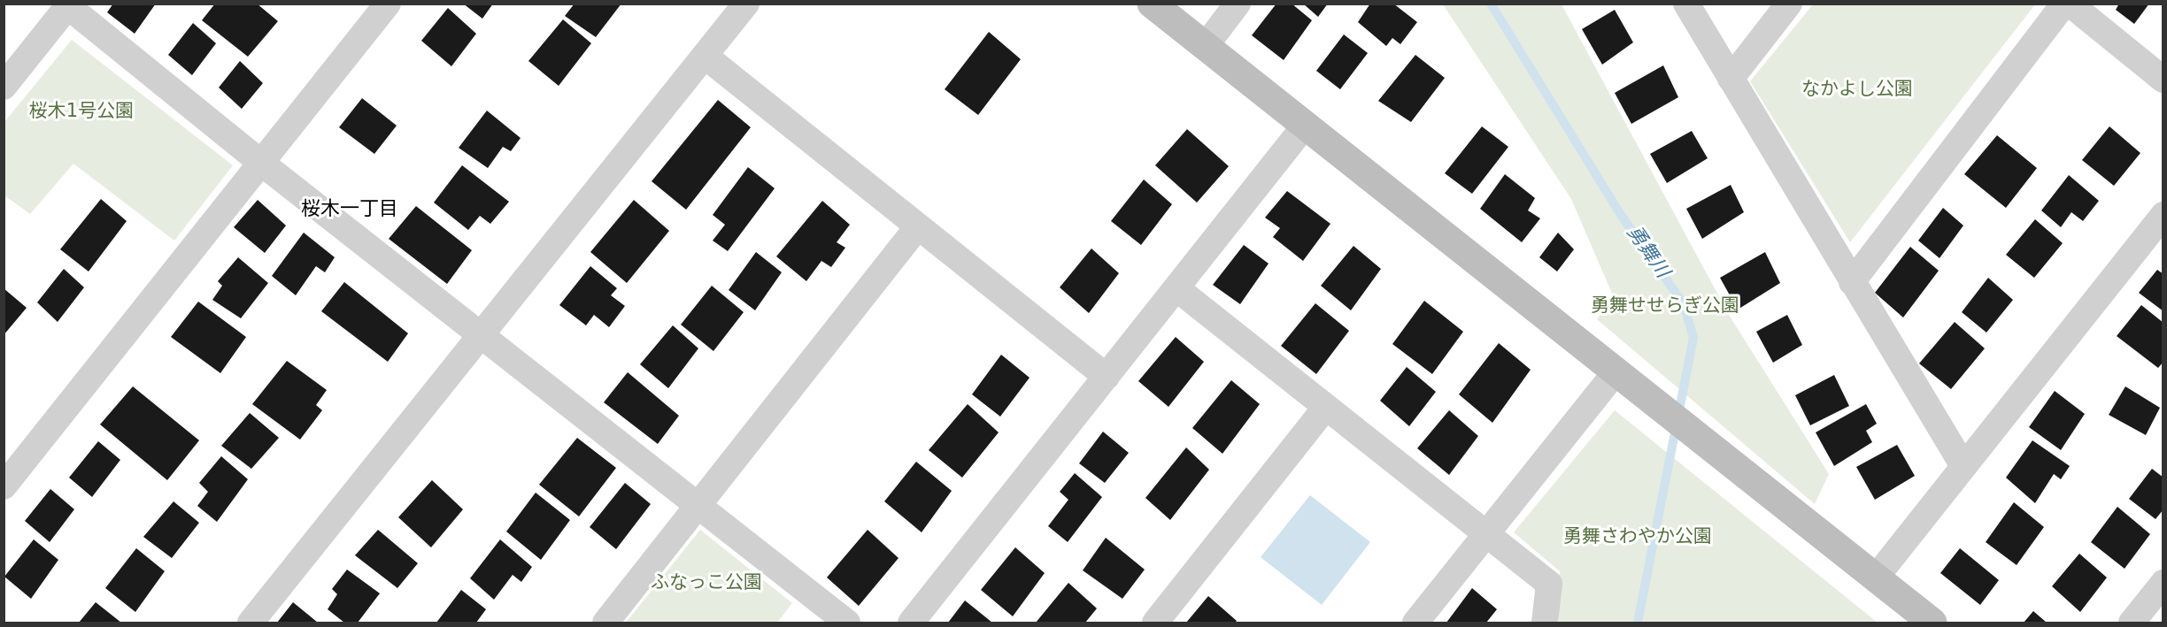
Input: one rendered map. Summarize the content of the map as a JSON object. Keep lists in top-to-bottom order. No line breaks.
{"districts":["桜木一丁目"],"water":["勇舞川"],"parks":["なかよし公園","桜木1号公園","勇舞せせらぎ公園","勇舞さわやか公園","ふなっこ公園"]}
